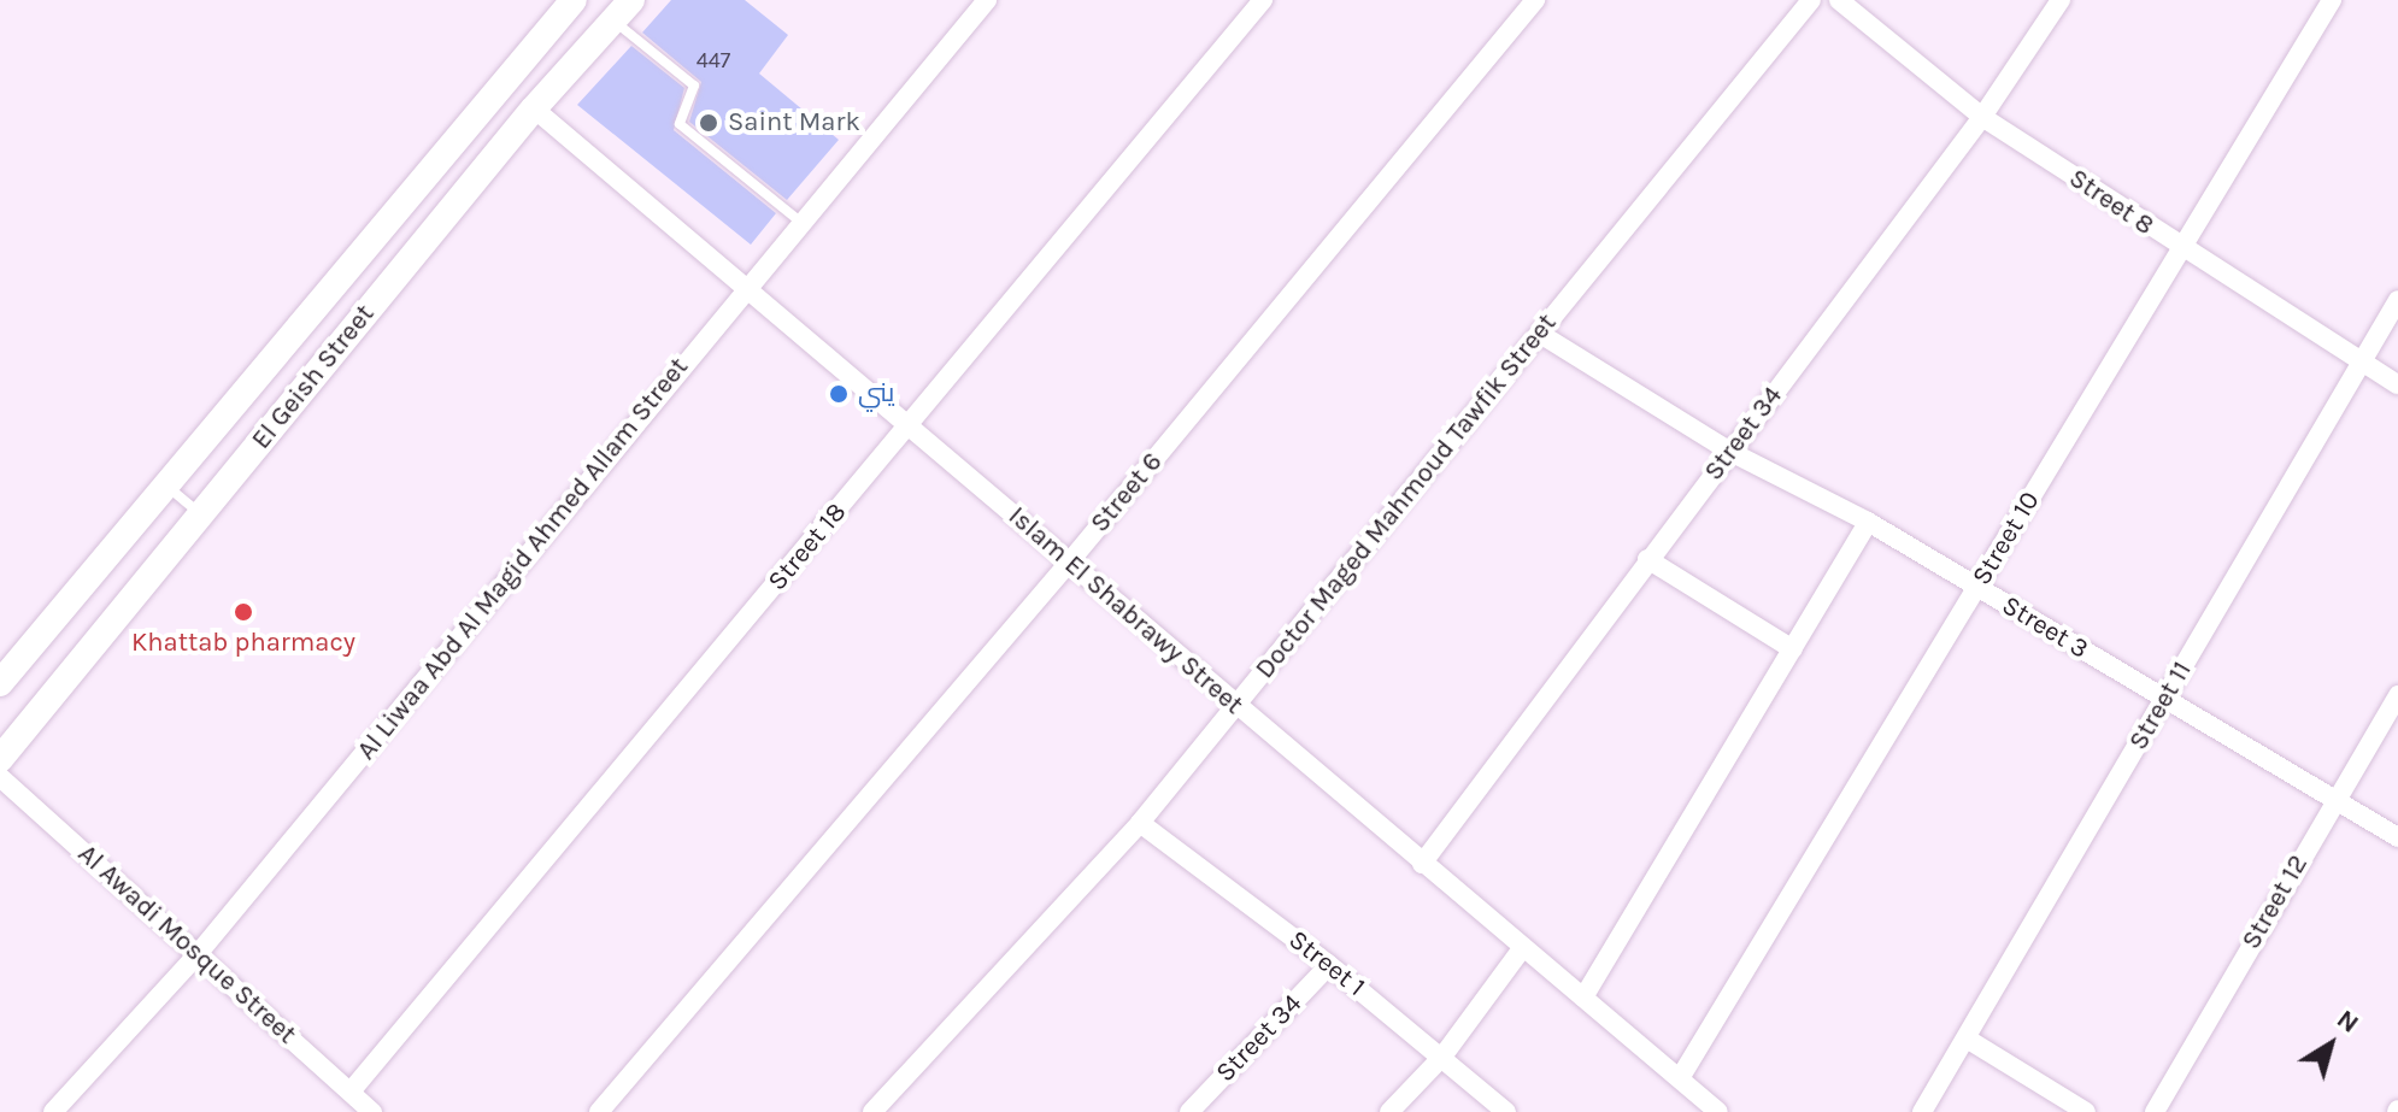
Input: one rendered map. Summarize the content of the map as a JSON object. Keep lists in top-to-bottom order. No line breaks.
{"streets":{"street":["Street 8","El Geish Street","Street 34","Street 6","Doctor Maged Mahmoud Tawfik Street","Street 10","Street 18","Al Liwaa Abd Al Magid Ahmed Allam Street","Islam El Shabrawy Street","Street 3","Street 11","Street 12","Al Awadi Mosque Street","Street 1"]},"crossings":[["Street 8","Street 34"],["Street 8","Street 10"],["Street 8","Street 11"],["El Geish Street","Islam El Shabrawy Street"],["Street 34","Islam El Shabrawy Street"],["Street 34","Street 3"],["Street 34","Street 1"],["Street 6","Islam El Shabrawy Street"],["Doctor Maged Mahmoud Tawfik Street","Islam El Shabrawy Street"],["Doctor Maged Mahmoud Tawfik Street","Street 3"],["Doctor Maged Mahmoud Tawfik Street","Street 1"],["Street 10","Islam El Shabrawy Street"],["Street 10","Street 3"],["Street 18","Islam El Shabrawy Street"],["Street 18","Al Awadi Mosque Street"],["Al Liwaa Abd Al Magid Ahmed Allam Street","Islam El Shabrawy Street"],["Al Liwaa Abd Al Magid Ahmed Allam Street","Al Awadi Mosque Street"],["Street 3","Street 11"],["Street 3","Street 12"]],"places":["Saint Mark","يني","Khattab pharmacy"],"house_numbers":["447"],"north":"top right"}
